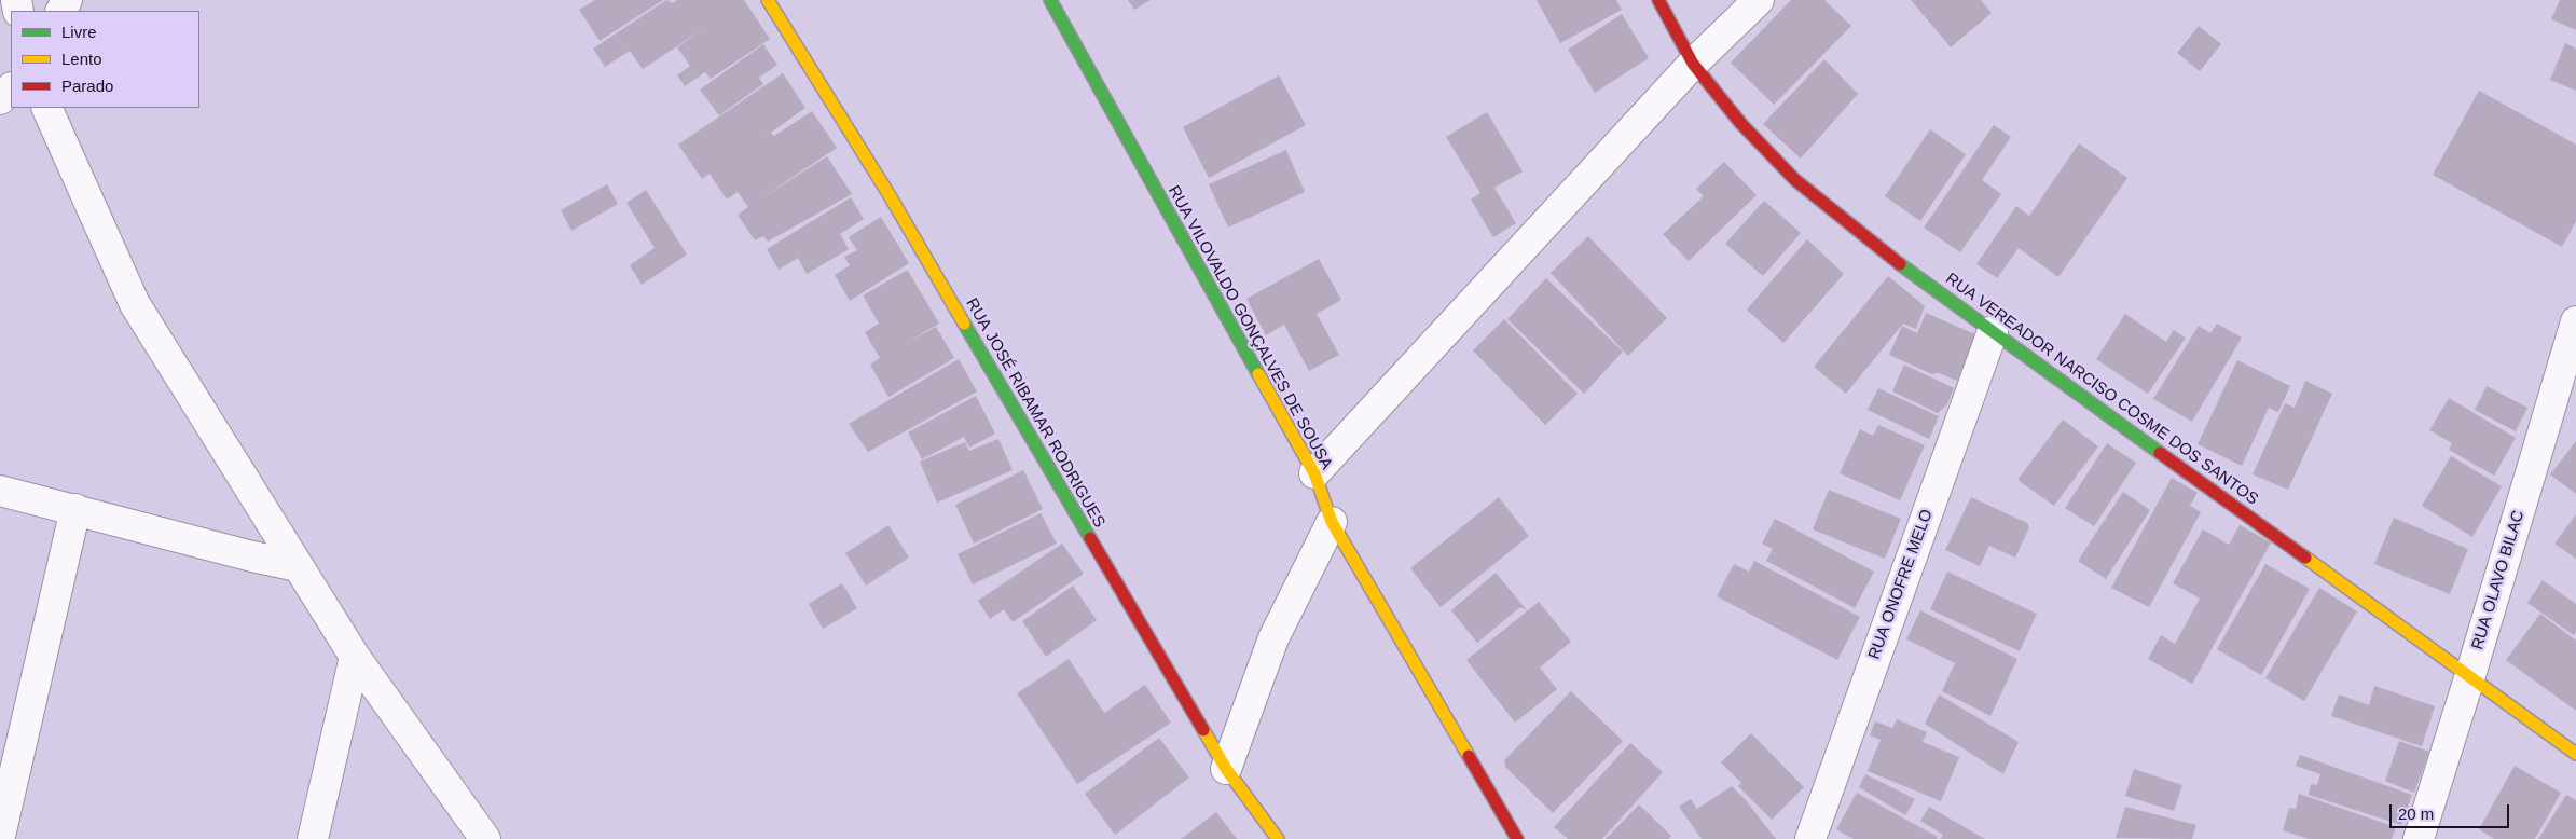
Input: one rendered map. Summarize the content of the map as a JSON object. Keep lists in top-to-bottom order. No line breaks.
{"streets":{"street":["RUA VILOVALDO GONÇALVES DE SOUSA","RUA VEREADOR NARCISO COSME DOS SANTOS","RUA JOSÉ RIBAMAR RODRIGUES","RUA OLAVO BILAC","RUA ONOFRE MELO"]},"crossings":[["RUA VEREADOR NARCISO COSME DOS SANTOS","RUA OLAVO BILAC"],["RUA VEREADOR NARCISO COSME DOS SANTOS","RUA ONOFRE MELO"]],"legend":["Livre","Lento","Parado"],"scale_bar":"20 m"}
